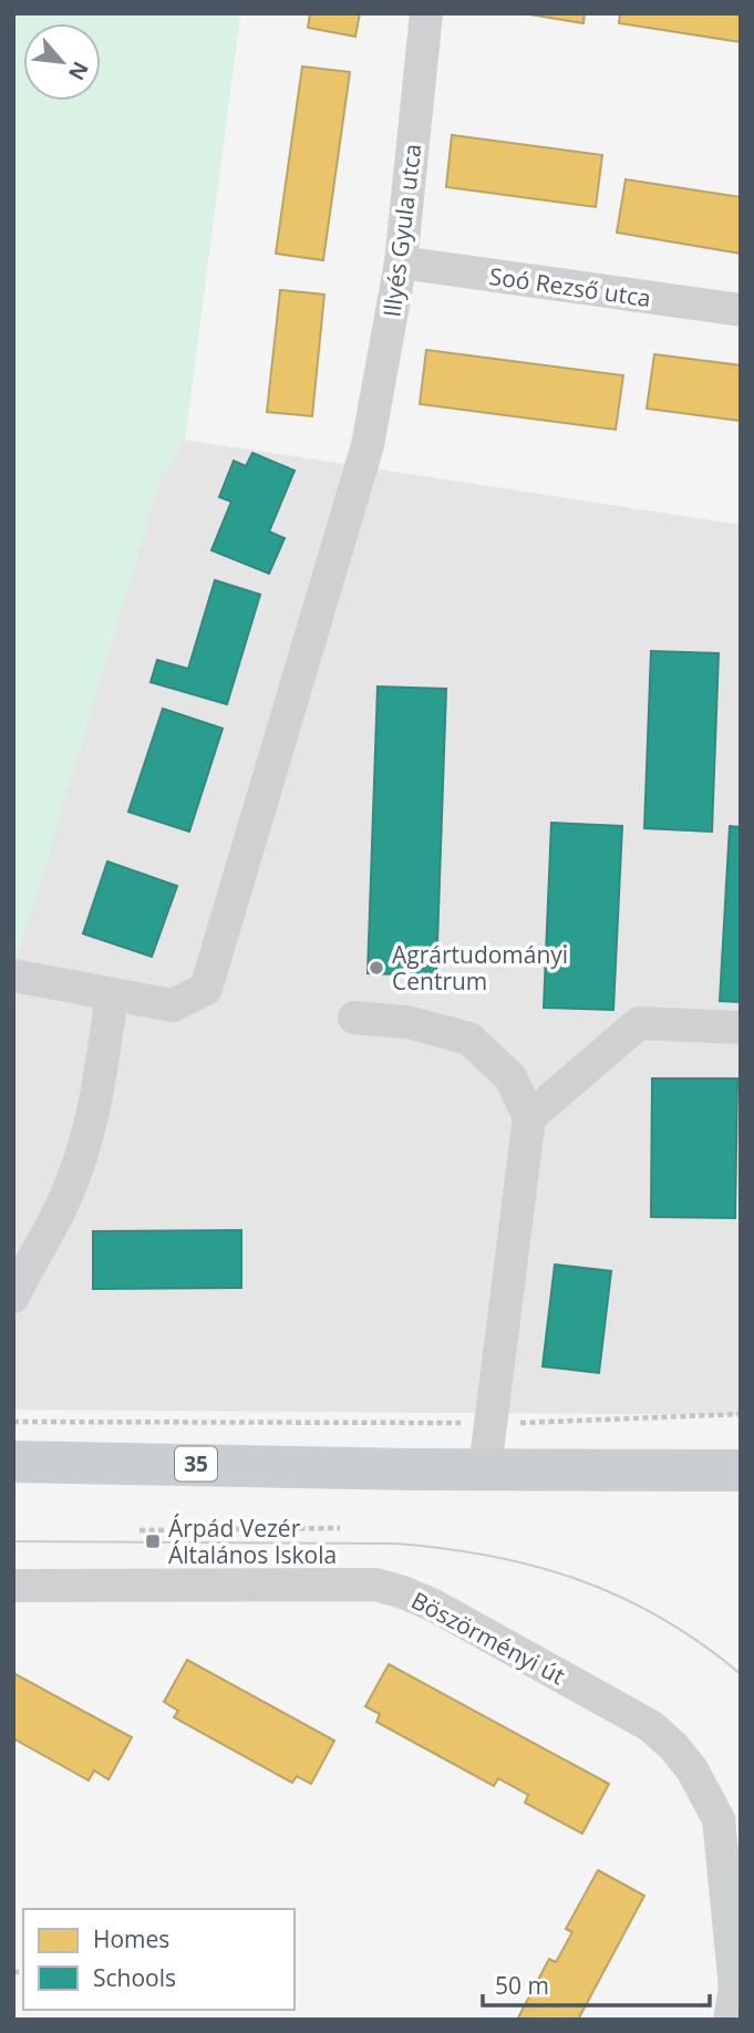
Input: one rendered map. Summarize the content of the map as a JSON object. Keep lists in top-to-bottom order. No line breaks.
{"streets":{"main road":["35"],"street":["Illyés Gyula utca","Soó Rezső utca","Böszörményi út"]},"crossings":[["Illyés Gyula utca","Soó Rezső utca"]],"places":{"other":["Agrártudományi Centrum"],"transit":["Árpád Vezér Általános Iskola"]},"legend":["Homes","Schools"],"scale_bar":"50 m","north":"bottom right"}
